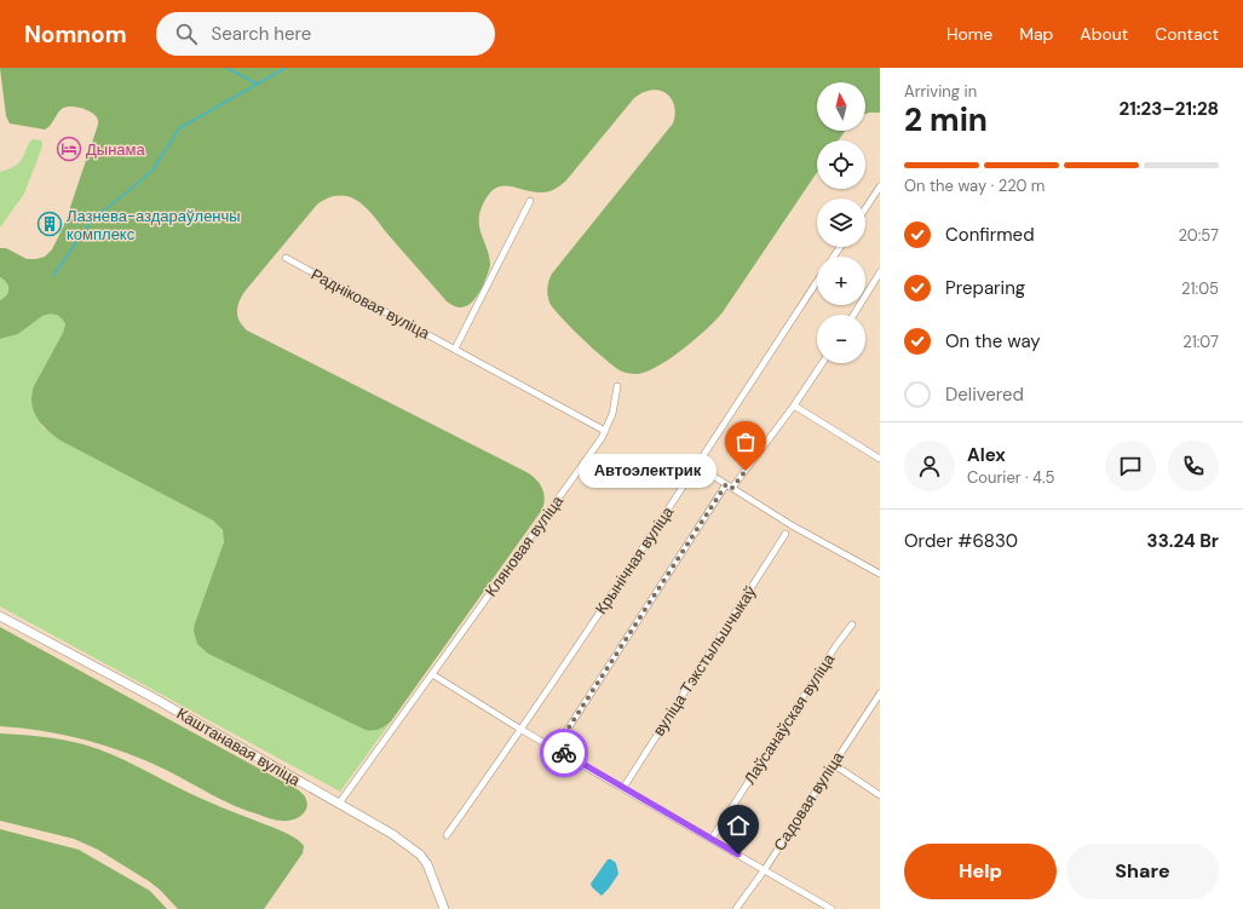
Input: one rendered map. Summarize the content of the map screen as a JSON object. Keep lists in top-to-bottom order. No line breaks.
{"streets":{"main road":["Каштанавая вуліца"],"street":["Радніковая вуліца","Кляновая вуліца","Крынічная вуліца","вуліца Тэкстыльшчыкаў","Лаўсанаўская вуліца","Садовая вуліца"]},"crossings":[["Радніковая вуліца","Кляновая вуліца"],["Кляновая вуліца","Каштанавая вуліца"]],"places":{"hotel":["Дынама"],"building":["Лазнева-аздараўленчы комплекс"],"other":["Автоэлектрик"]},"north":"top","page":{"header":"Nomnom","search":"Search here","nav":["Home","Map","About","Contact"],"heading":["2 min","Arriving in","21:23–21:28"],"panel":["Alex","Courier · 4.5","Order #6830","33.24 Br"],"map_buttons":["+","−"],"bar":"On the way · 220 m","list":[["Confirmed","20:57"],["Preparing","21:05"],["On the way","21:07"],"Delivered"],"bubble":"Автоэлектрик","buttons":["Help","Share"]}}
